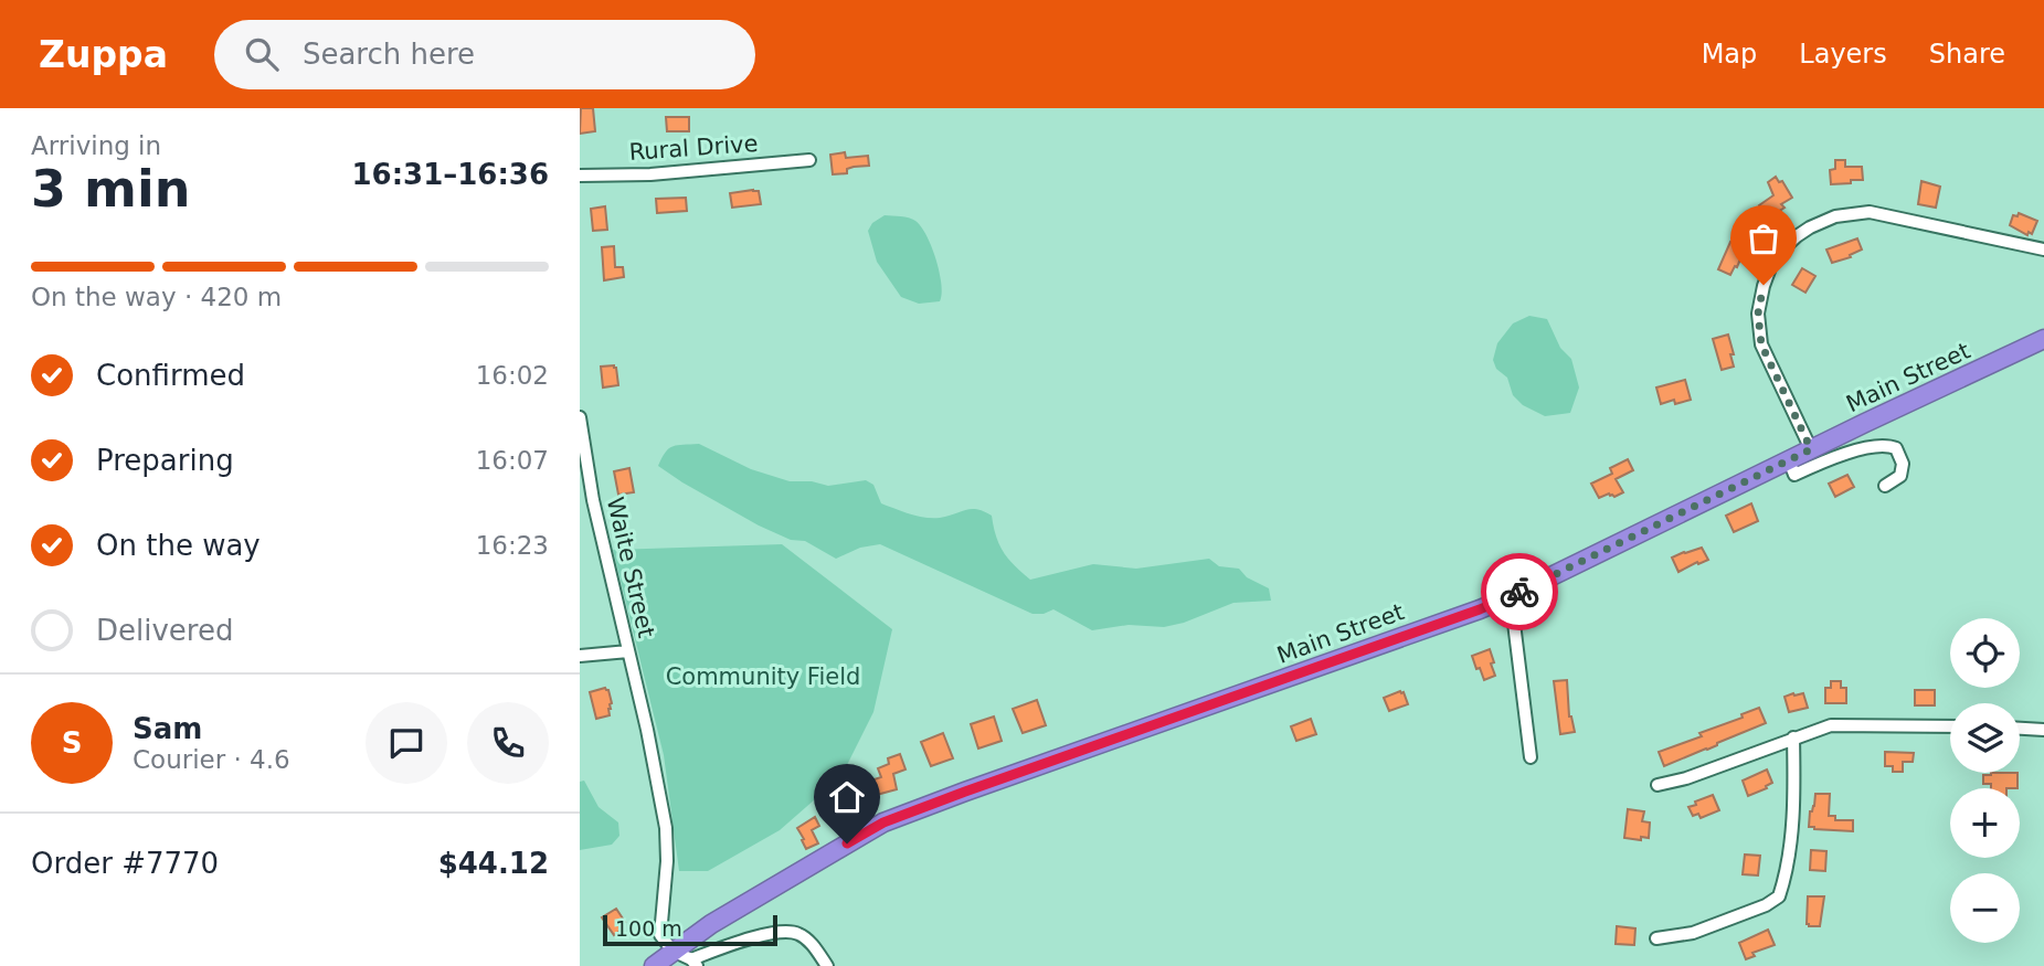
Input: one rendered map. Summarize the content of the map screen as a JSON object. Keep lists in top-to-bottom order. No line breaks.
{"streets":{"highway":["Main Street"],"street":["Rural Drive","Waite Street"]},"crossings":[["Main Street","Waite Street"]],"parks":["Community Field"],"scale_bar":"100 m","page":{"header":"Zuppa","search":"Search here","nav":["Map","Layers","Share"],"heading":["3 min","Arriving in","16:31–16:36"],"panel":["Sam","Courier · 4.6","Order #7770","$44.12"],"bar":"On the way · 420 m","list":[["Confirmed","16:02"],["Preparing","16:07"],["On the way","16:23"],"Delivered"],"map_buttons":["+","−"],"round":"S","scale":"100 m"}}
